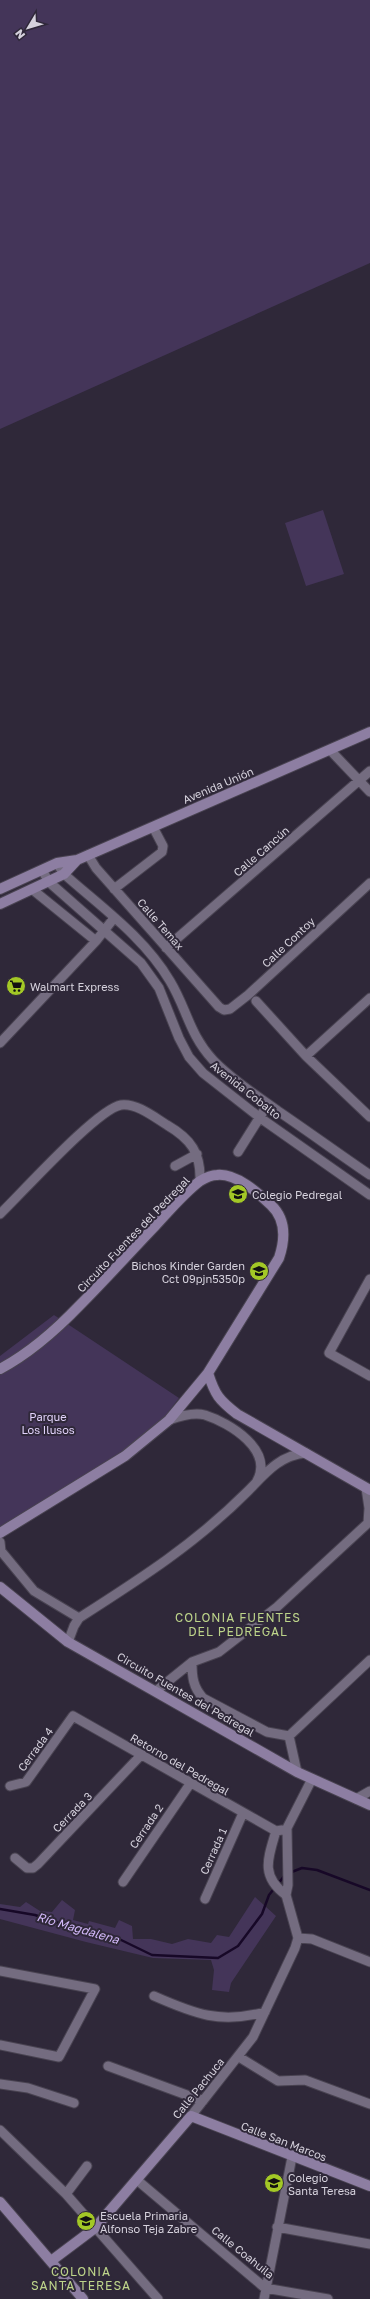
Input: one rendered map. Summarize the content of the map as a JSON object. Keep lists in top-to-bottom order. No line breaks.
{"streets":{"street":["Avenida Unión","Calle Cancún","Calle Temax","Calle Contoy","Avenida Cobalto","Circuito Fuentes del Pedregal","Cerrada 4","Retorno del Pedregal","Cerrada 3","Cerrada 2","Cerrada 1","Calle Pachuca","Calle San Marcos","Calle Coahuila"]},"crossings":[["Avenida Unión","Calle Temax"],["Avenida Unión","Avenida Cobalto"],["Calle Cancún","Calle Temax"],["Calle Temax","Calle Contoy"],["Cerrada 4","Retorno del Pedregal"],["Retorno del Pedregal","Cerrada 3"],["Retorno del Pedregal","Cerrada 2"],["Retorno del Pedregal","Cerrada 1"],["Calle Pachuca","Calle San Marcos"],["Calle Pachuca","Calle Coahuila"]],"districts":["COLONIA FUENTES DEL PEDREGAL","COLONIA SANTA TERESA"],"water":["Río Magdalena"],"parks":["Parque Los Ilusos"],"places":{"supermarket":["Walmart Express"],"school or university":["Colegio Pedregal","Bichos Kinder Garden Cct 09pjn5350p","Colegio Santa Teresa","Escuela Primaria Alfonso Teja Zabre"]},"north":"bottom left"}
